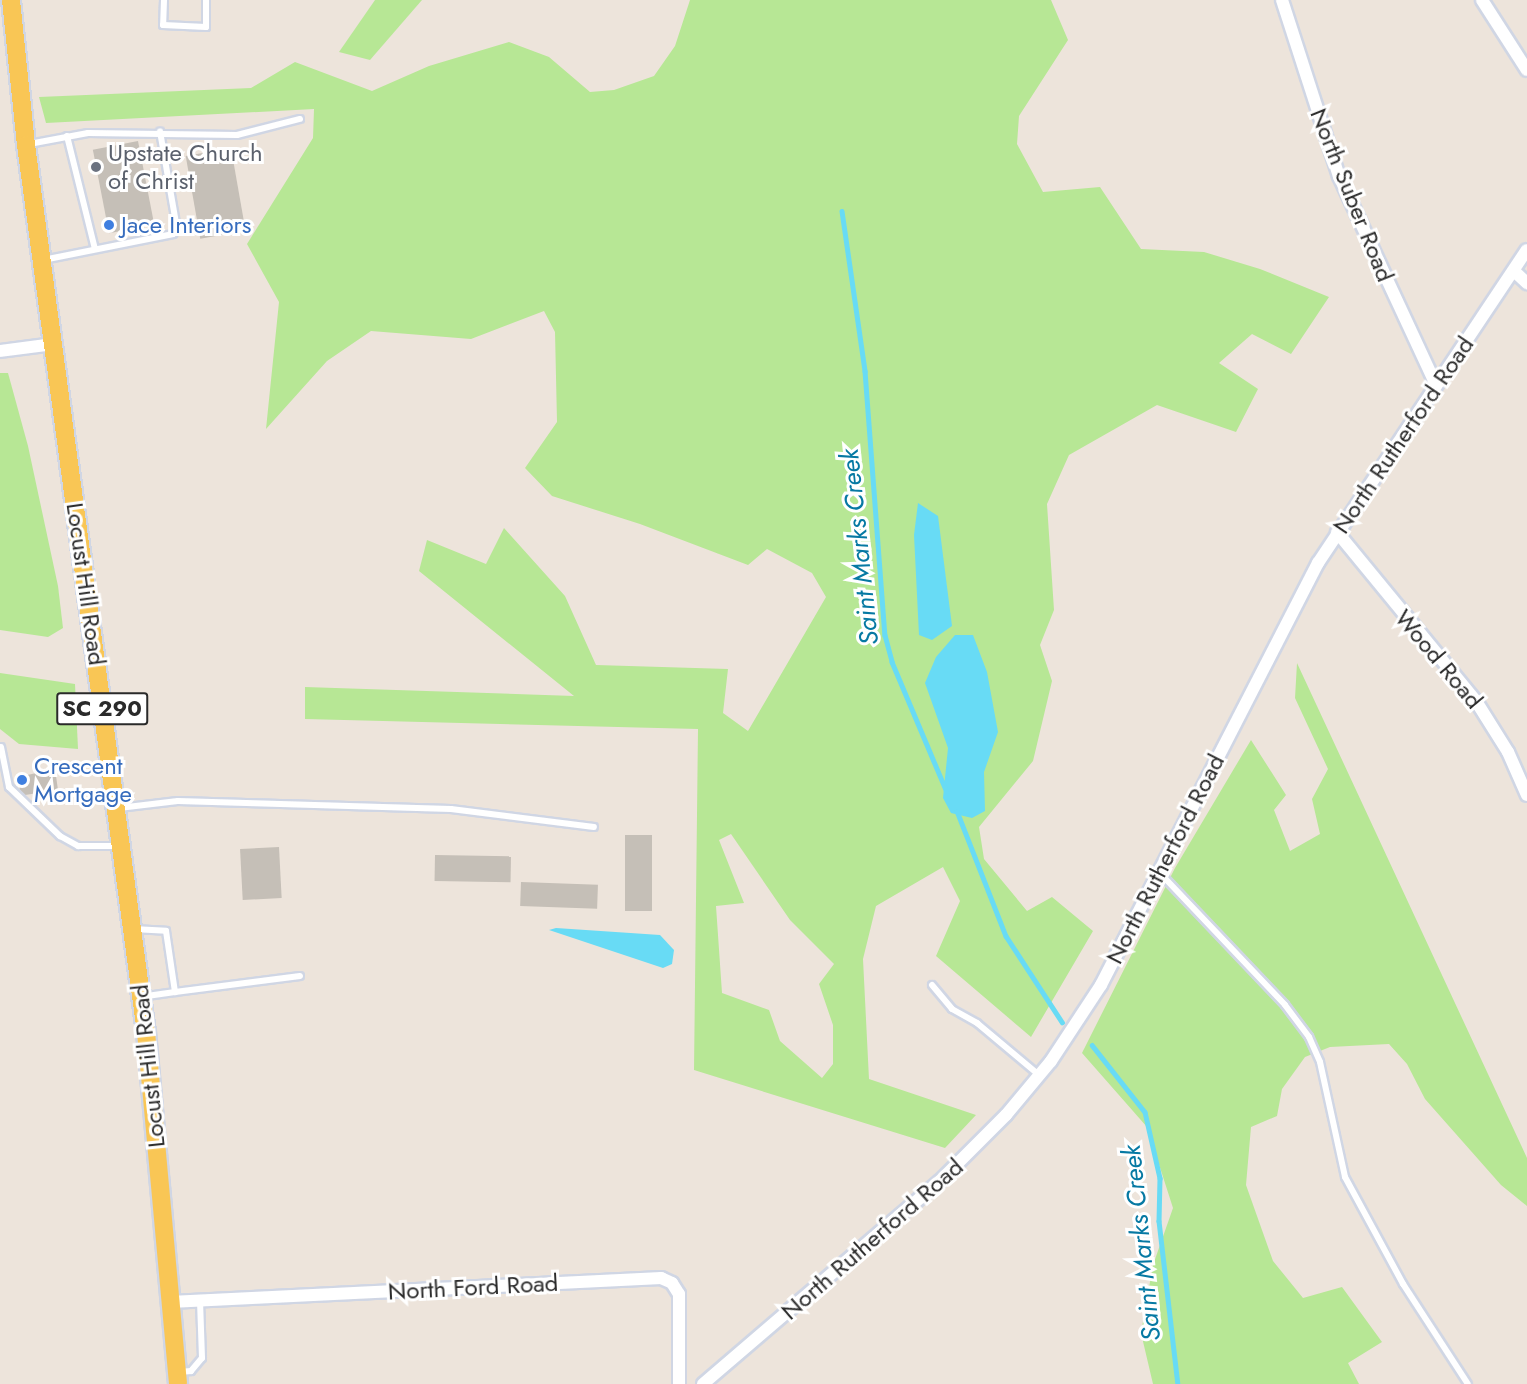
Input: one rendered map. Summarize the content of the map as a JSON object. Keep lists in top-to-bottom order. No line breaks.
{"streets":{"main road":["Locust Hill Road","SC 290"],"street":["North Suber Road","North Rutherford Road","Wood Road","North Ford Road"]},"crossings":[["North Suber Road","North Rutherford Road"],["North Rutherford Road","Wood Road"],["Locust Hill Road","North Ford Road"]],"water":["Saint Marks Creek"],"places":["Upstate Church of Christ","Jace Interiors","Crescent Mortgage"]}
